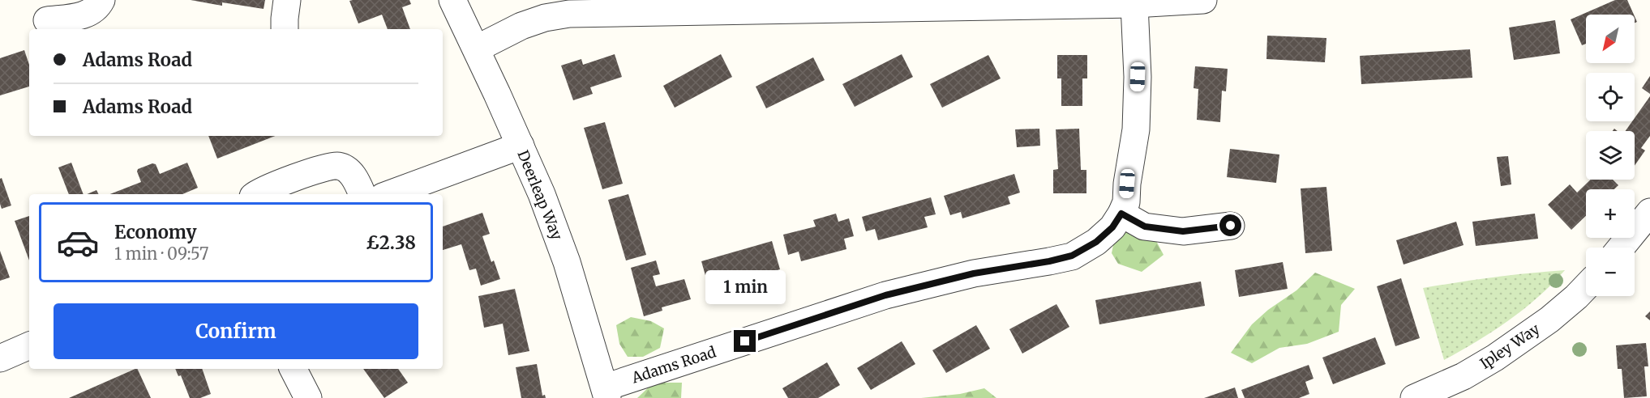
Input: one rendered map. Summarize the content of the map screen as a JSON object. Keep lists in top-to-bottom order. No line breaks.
{"streets":{"street":["Deerleap Way","Ipley Way","Adams Road"]},"crossings":[["Deerleap Way","Adams Road"]],"north":"bottom left","page":{"map_buttons":["+","−"],"banner":["Adams Road","Adams Road"],"list":[{"name":"Economy","note":"1 min · 09:57","value":"£2.38"}],"bubble":"1 min","buttons":"Confirm"}}
